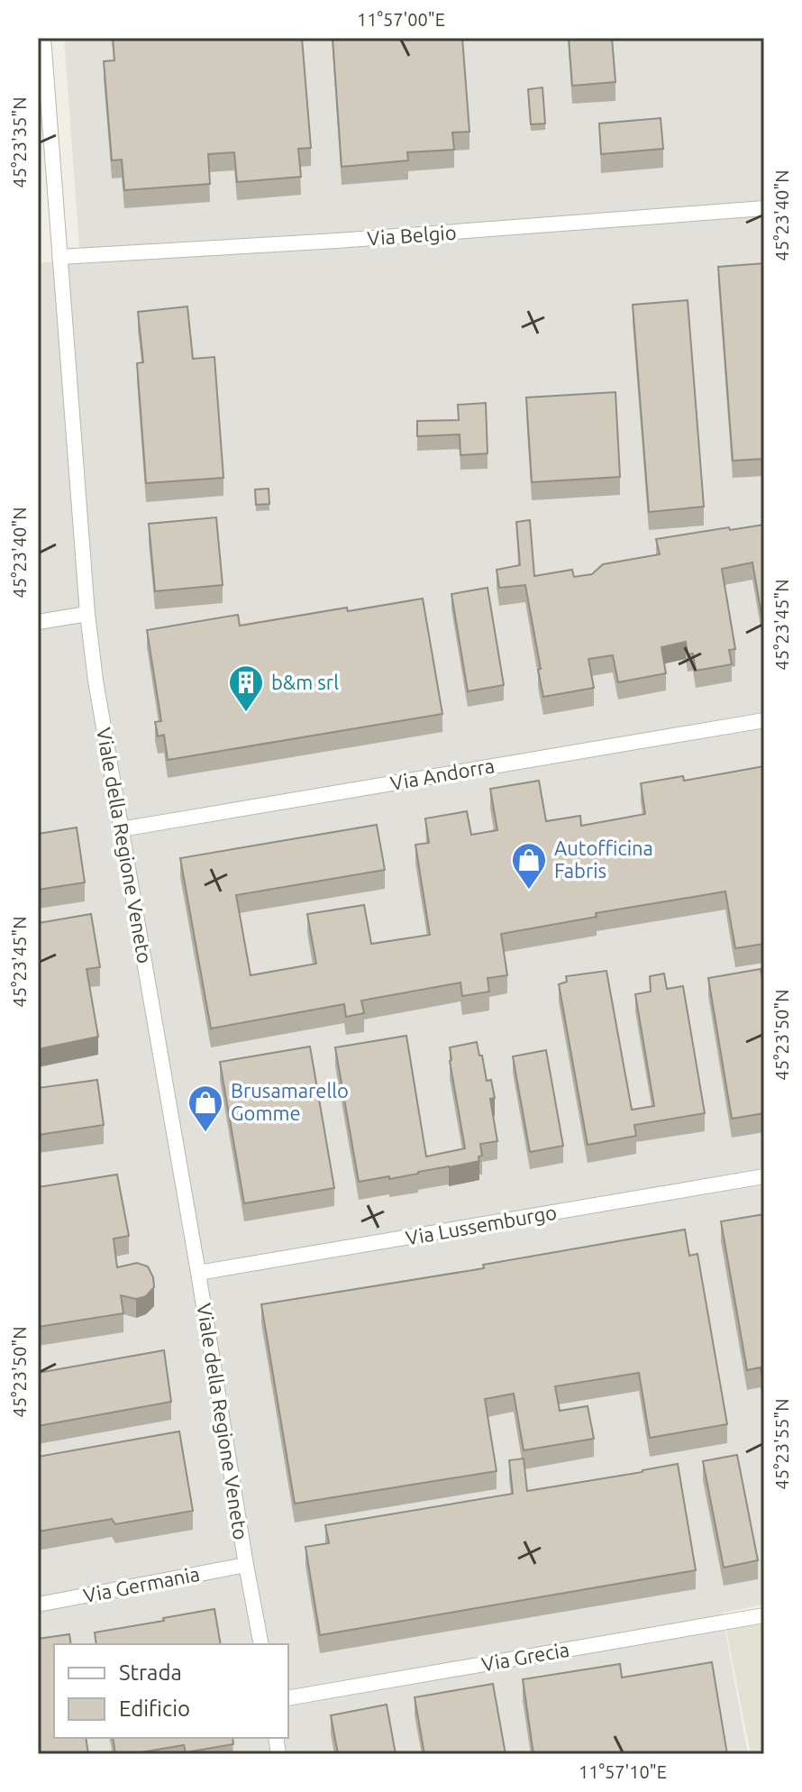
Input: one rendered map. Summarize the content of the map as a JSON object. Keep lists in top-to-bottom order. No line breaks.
{"streets":{"street":["Via Belgio","Via Andorra","Viale della Regione Veneto","Via Lussemburgo","Via Germania","Via Grecia"]},"crossings":[["Via Belgio","Viale della Regione Veneto"],["Via Andorra","Viale della Regione Veneto"],["Viale della Regione Veneto","Via Lussemburgo"],["Viale della Regione Veneto","Via Germania"]],"places":{"building":["b&m srl"],"shop":["Autofficina Fabris","Brusamarello Gomme"]},"legend":["Strada","Edificio"],"coordinates":["11°57'00\"E","45°23'35\"N","45°23'40\"N","45°23'45\"N","45°23'50\"N","45°23'55\"N","11°57'10\"E"]}
